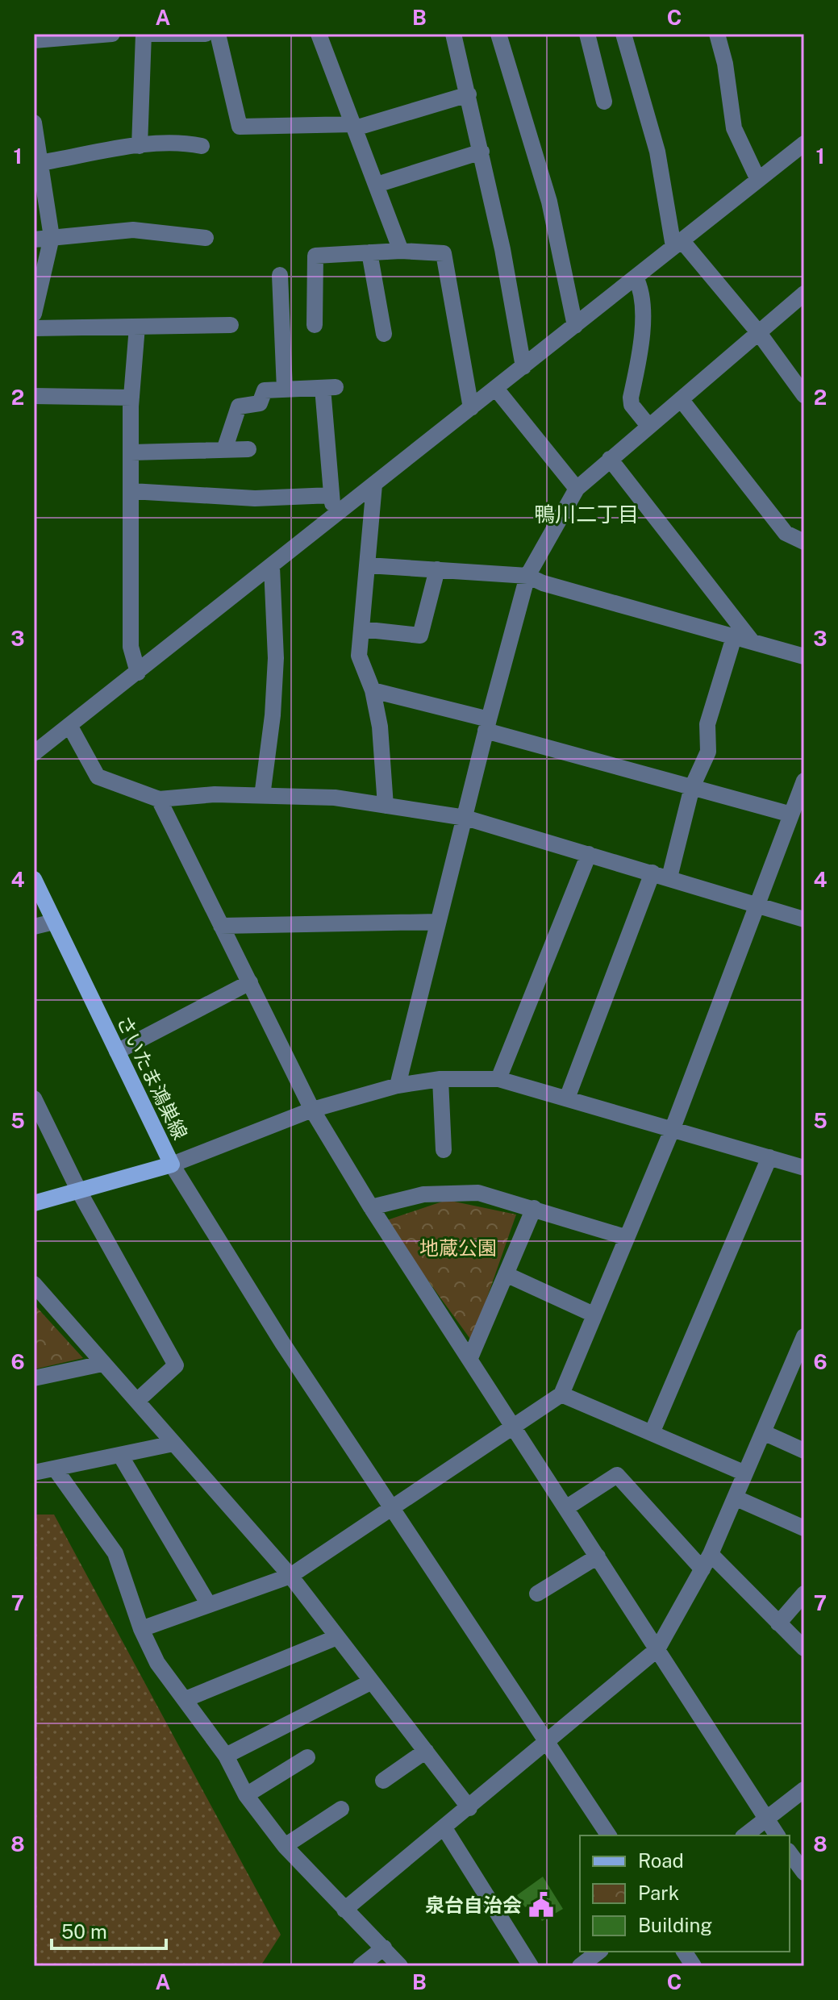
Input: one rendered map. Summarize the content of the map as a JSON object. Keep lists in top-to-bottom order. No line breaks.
{"streets":{"main road":["さいたま鴻巣線"]},"districts":["鴨川二丁目"],"parks":["地蔵公園"],"places":{"public building":["泉台自治会"]},"legend":["Road","Park","Building"],"scale_bar":"50 m","grid":{"columns":["A","B","C"],"rows":["1","2","3","4","5","6","7","8"]}}
